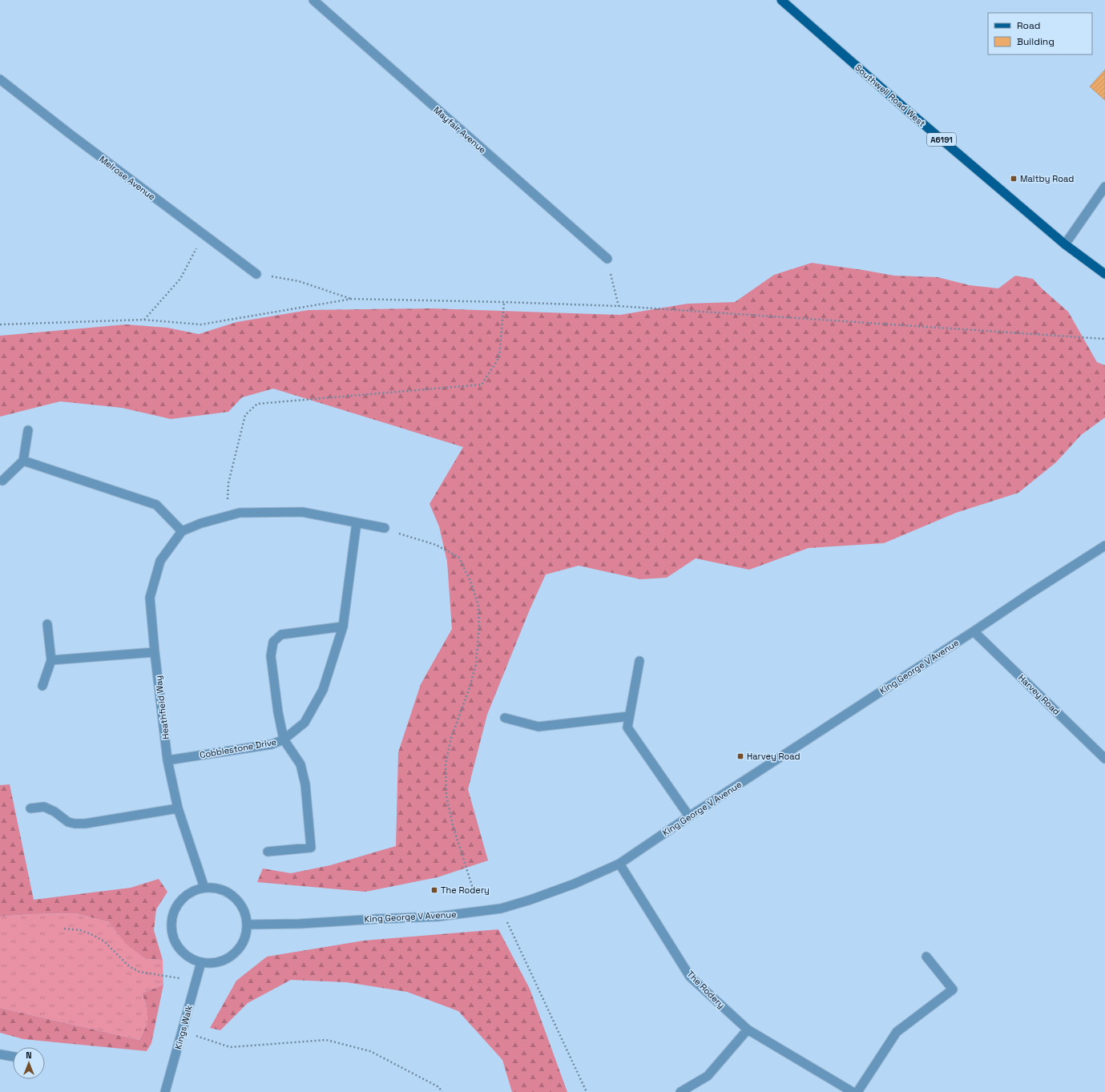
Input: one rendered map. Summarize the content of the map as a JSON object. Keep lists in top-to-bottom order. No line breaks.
{"streets":{"main road":["Southwell Road West","A6191"],"street":["Mayfair Avenue","Melrose Avenue","King George V Avenue","Harvey Road","Heathfield Way","Cobblestone Drive","The Rodery","Kings Walk"]},"crossings":[["King George V Avenue","Harvey Road"],["King George V Avenue","Heathfield Way"],["King George V Avenue","The Rodery"],["King George V Avenue","Kings Walk"],["Heathfield Way","Cobblestone Drive"],["Heathfield Way","Kings Walk"]],"places":{"transit":["Maltby Road","Harvey Road","The Rodery"]},"legend":["Road","Building"],"north":"top"}
